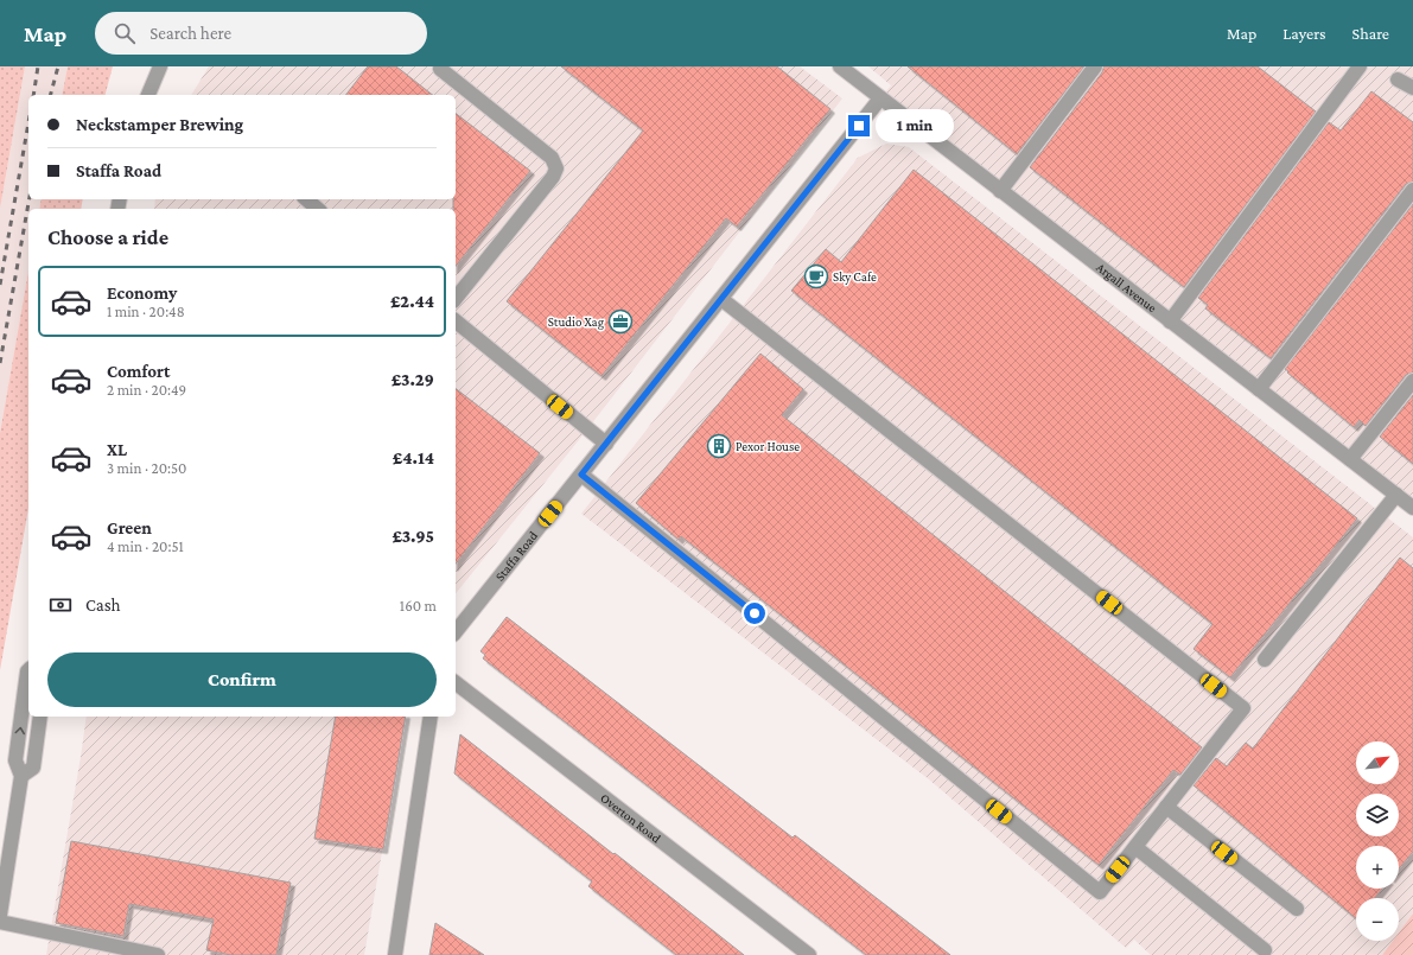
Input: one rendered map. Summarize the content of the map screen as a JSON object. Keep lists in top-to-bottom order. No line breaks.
{"streets":{"street":["Argall Avenue","Staffa Road","Overton Road"]},"crossings":[["Argall Avenue","Staffa Road"]],"places":{"cafe":["Sky Cafe"],"office":["Studio Xag"],"building":["Pexor House"]},"north":"top right","page":{"header":"Map","search":"Search here","nav":["Map","Layers","Share"],"banner":["Neckstamper Brewing","Staffa Road"],"bubble":"1 min","heading":"Choose a ride","list":[{"name":"Economy","note":"1 min · 20:48","value":"£2.44"},{"name":"Comfort","note":"2 min · 20:49","value":"£3.29"},{"name":"XL","note":"3 min · 20:50","value":"£4.14"},{"name":"Green","note":"4 min · 20:51","value":"£3.95"}],"pay":["Cash","160 m"],"buttons":"Confirm","map_buttons":["+","−"]}}
